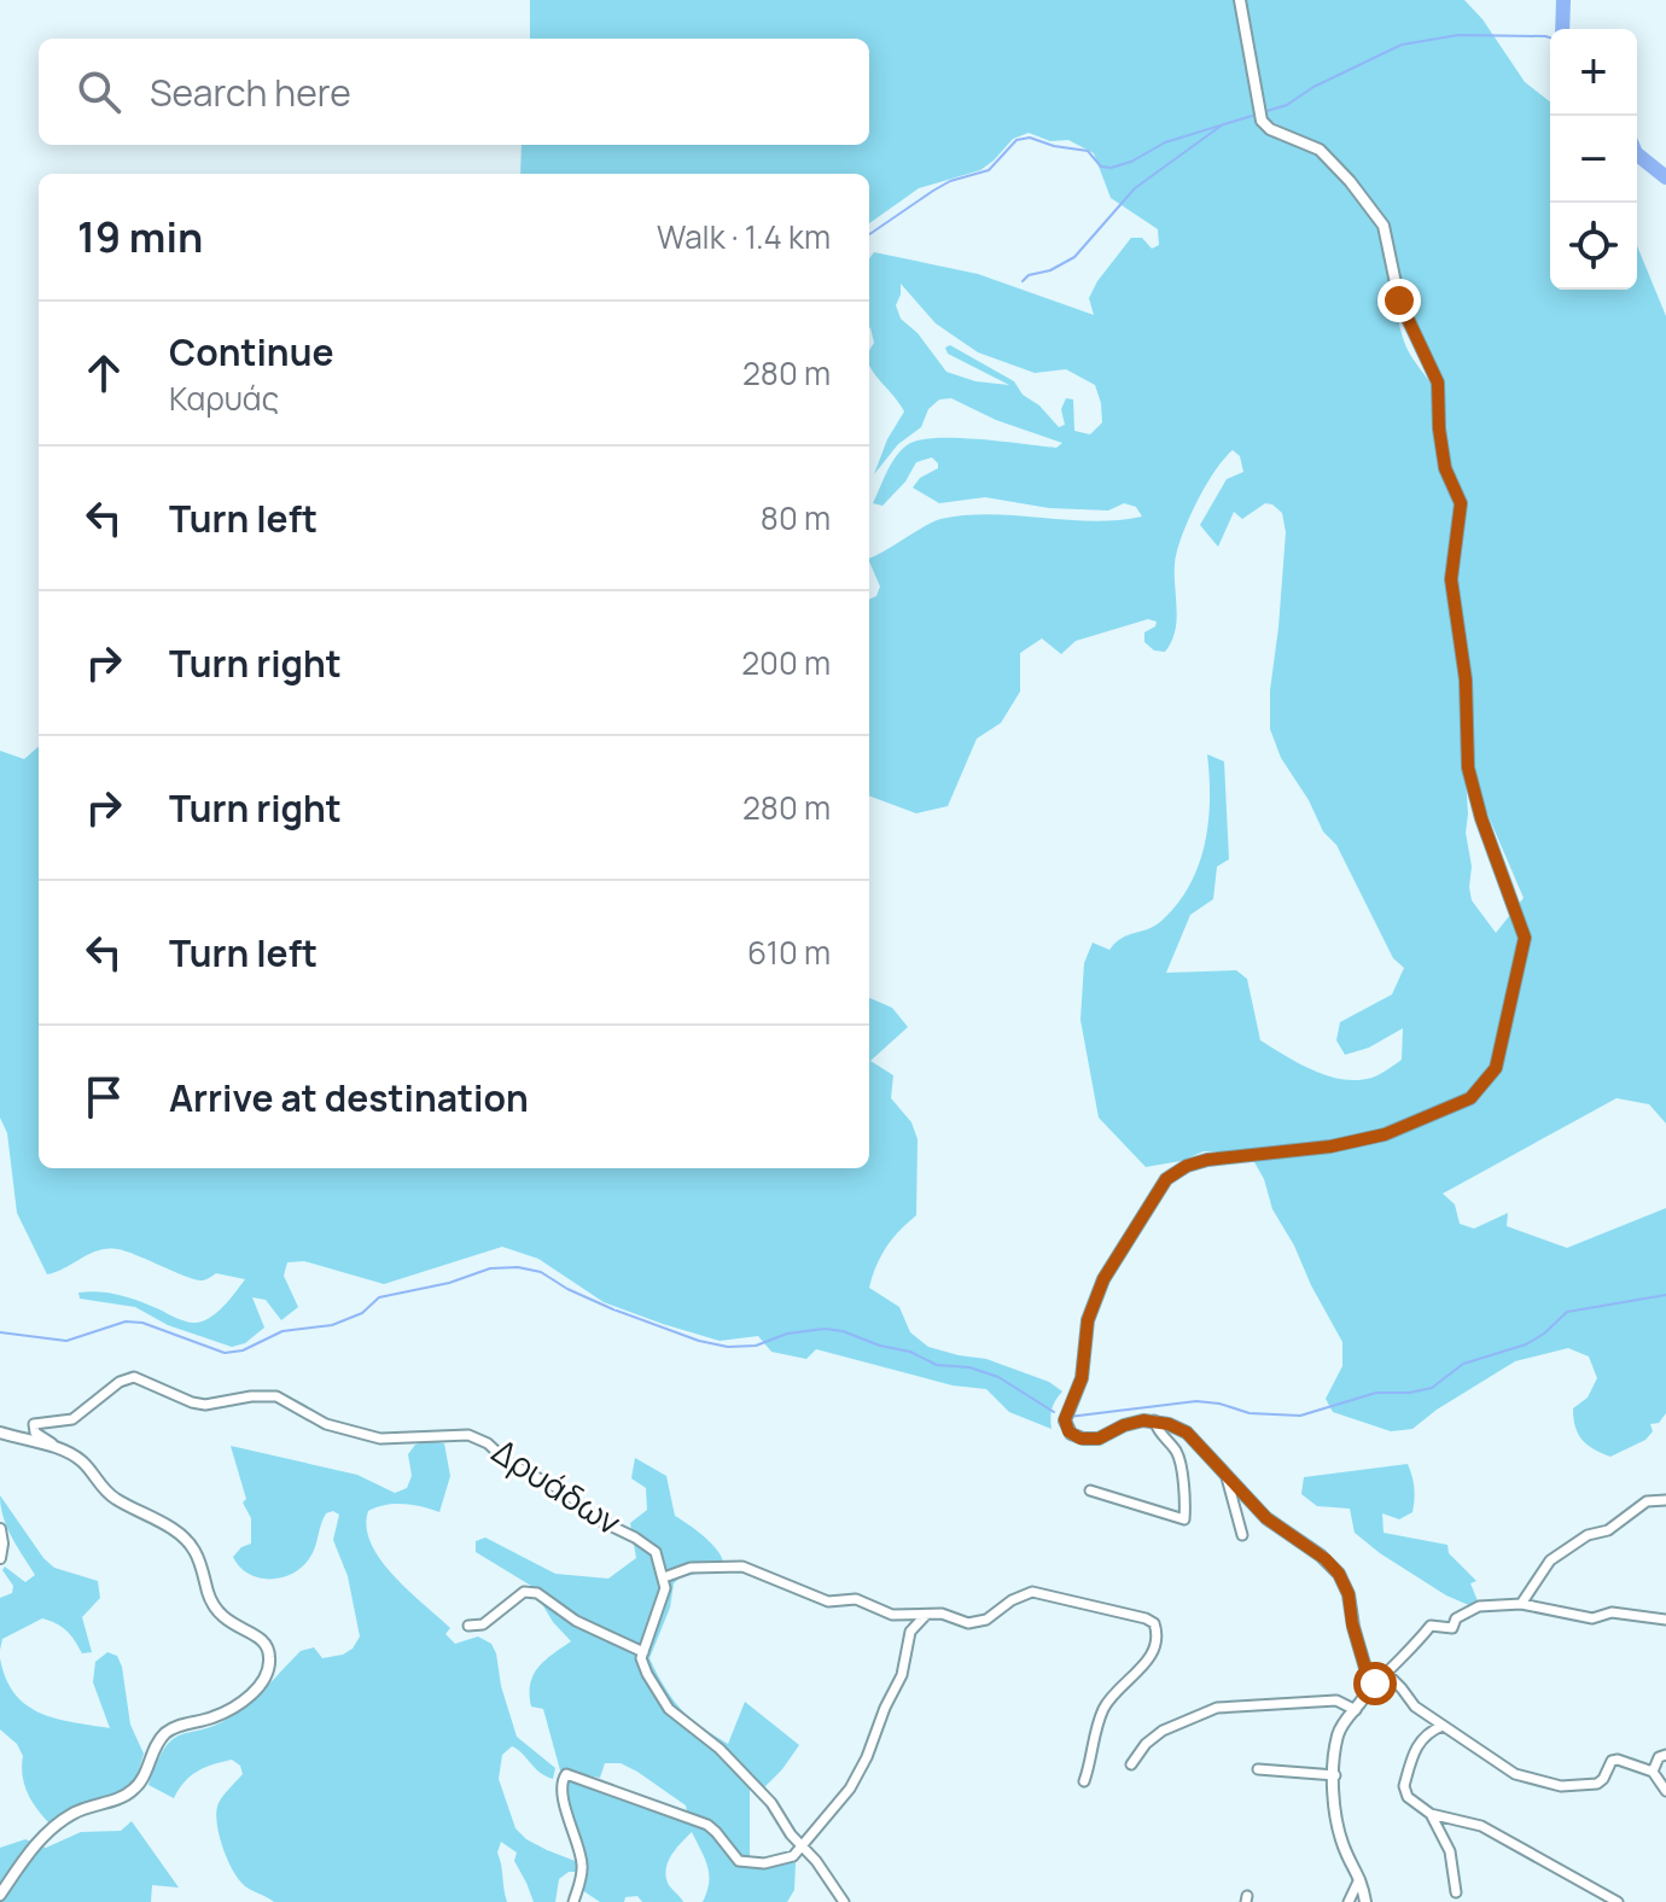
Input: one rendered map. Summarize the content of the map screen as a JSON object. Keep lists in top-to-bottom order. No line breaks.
{"streets":{"street":["Δρυάδων"]},"page":{"map_buttons":["+","−"],"search":"Search here","heading":["19 min","Walk · 1.4 km"],"list":[["Continue","Καρυάς","280 m"],["Turn left","80 m"],["Turn right","200 m"],["Turn right","280 m"],["Turn left","610 m"],"Arrive at destination"]}}
